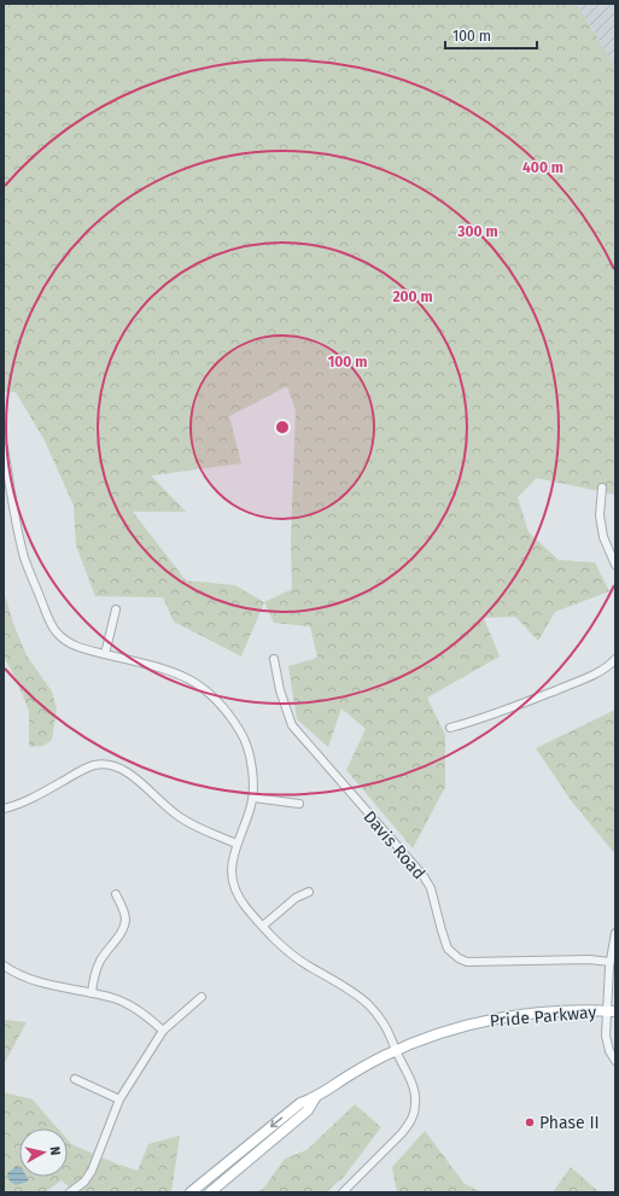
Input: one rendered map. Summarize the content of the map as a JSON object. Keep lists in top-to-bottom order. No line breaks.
{"streets":{"main road":["Pride Parkway"],"street":["Davis Road"]},"places":["Phase II"],"scale_bar":"100 m","north":"right","rings":["400 m","300 m","200 m","100 m"]}
